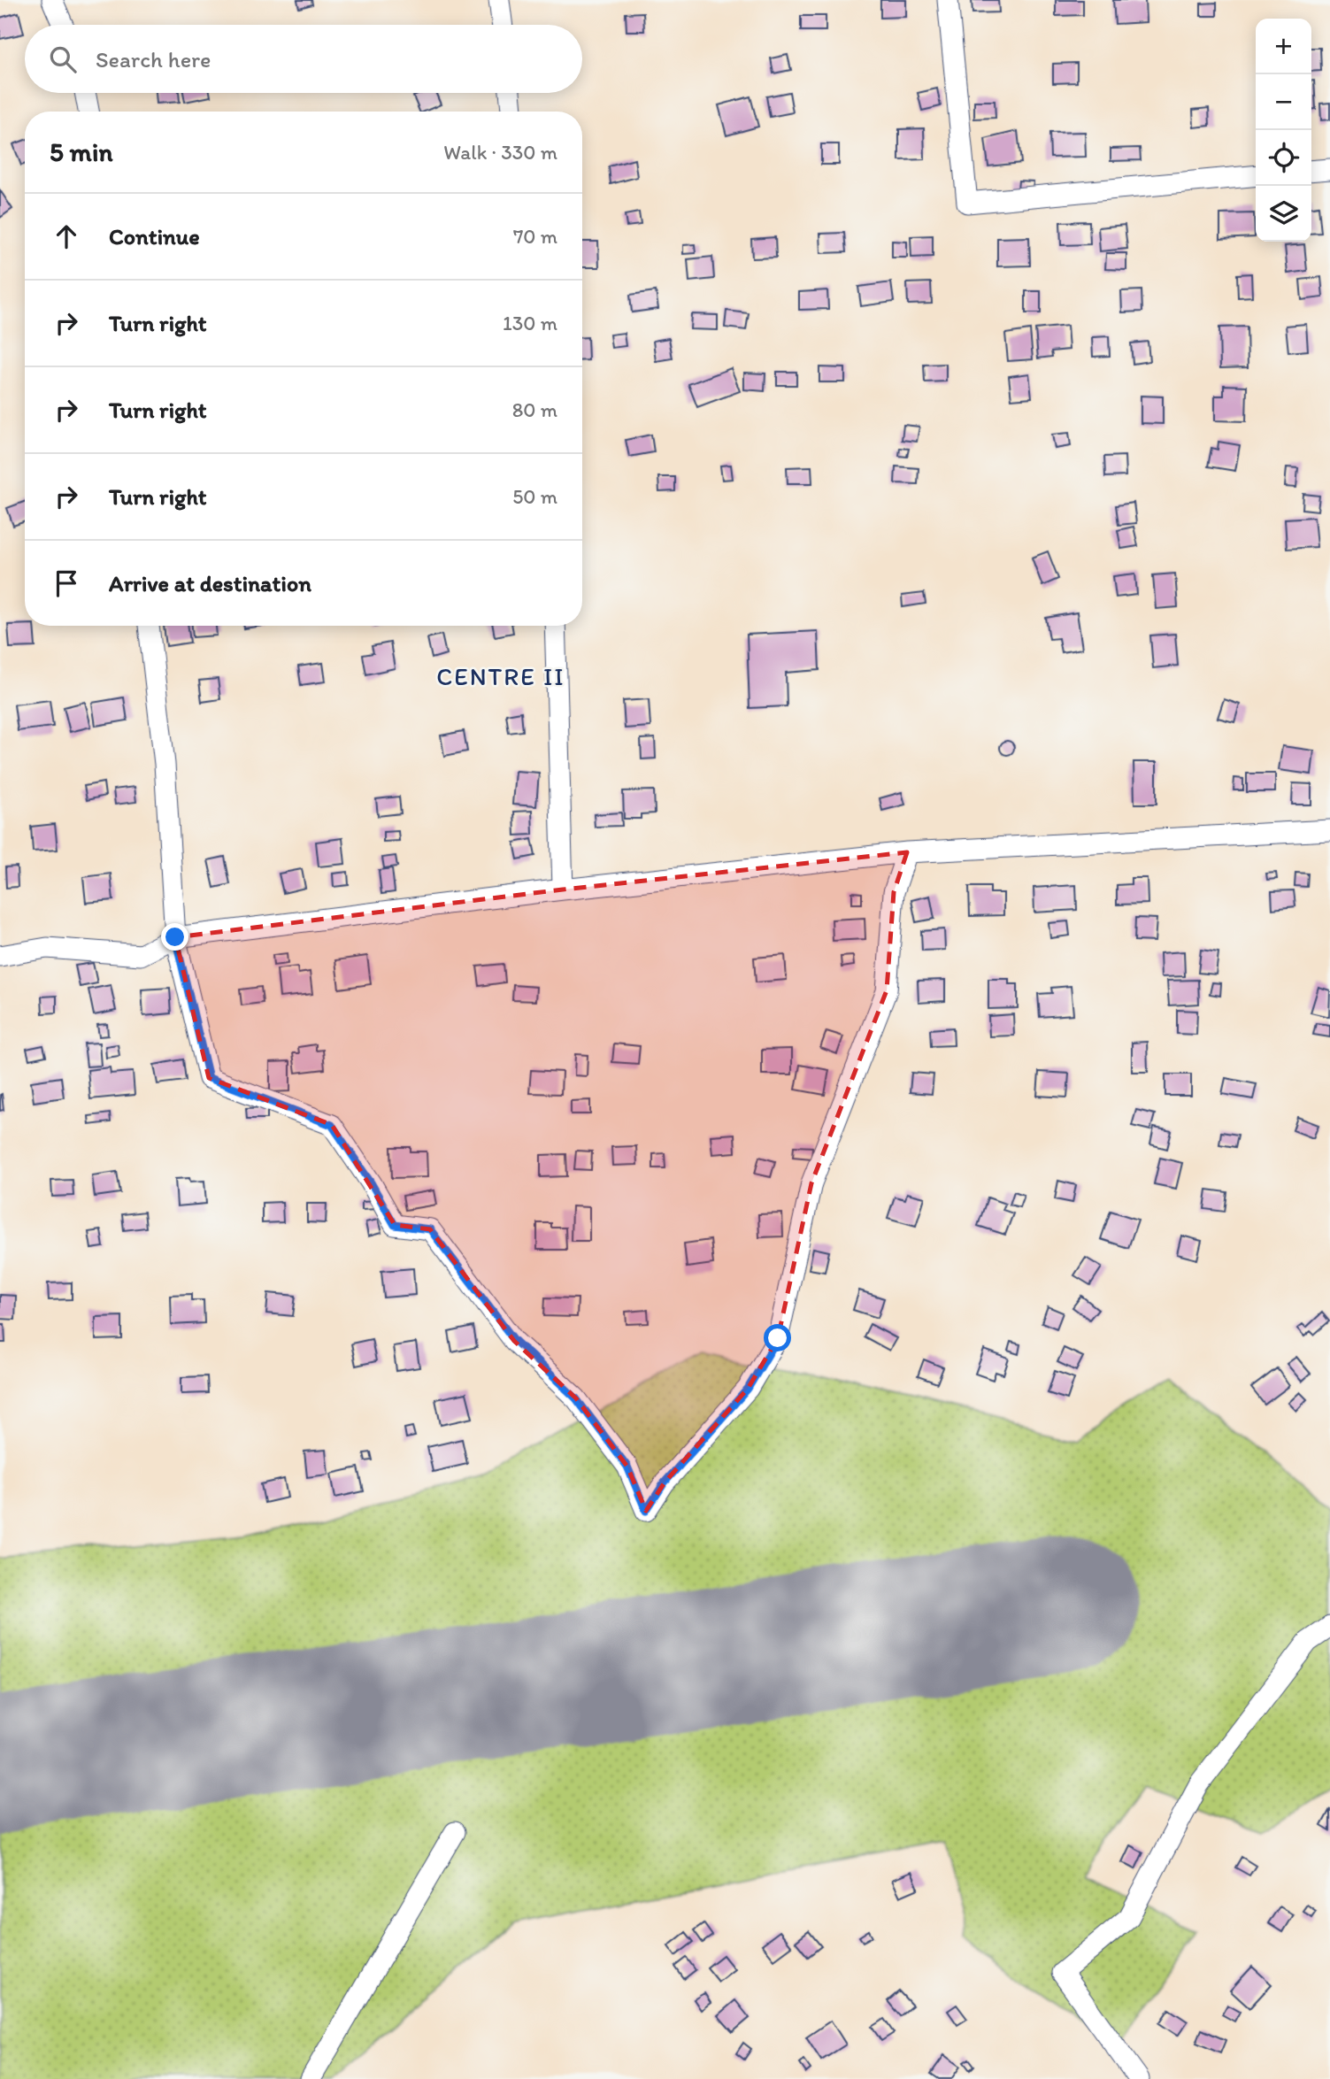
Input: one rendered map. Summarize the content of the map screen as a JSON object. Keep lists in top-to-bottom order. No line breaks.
{"districts":["CENTRE II"],"page":{"map_buttons":["+","−"],"search":"Search here","heading":["5 min","Walk · 330 m"],"list":[["Continue","70 m"],["Turn right","130 m"],["Turn right","80 m"],["Turn right","50 m"],"Arrive at destination"]}}
